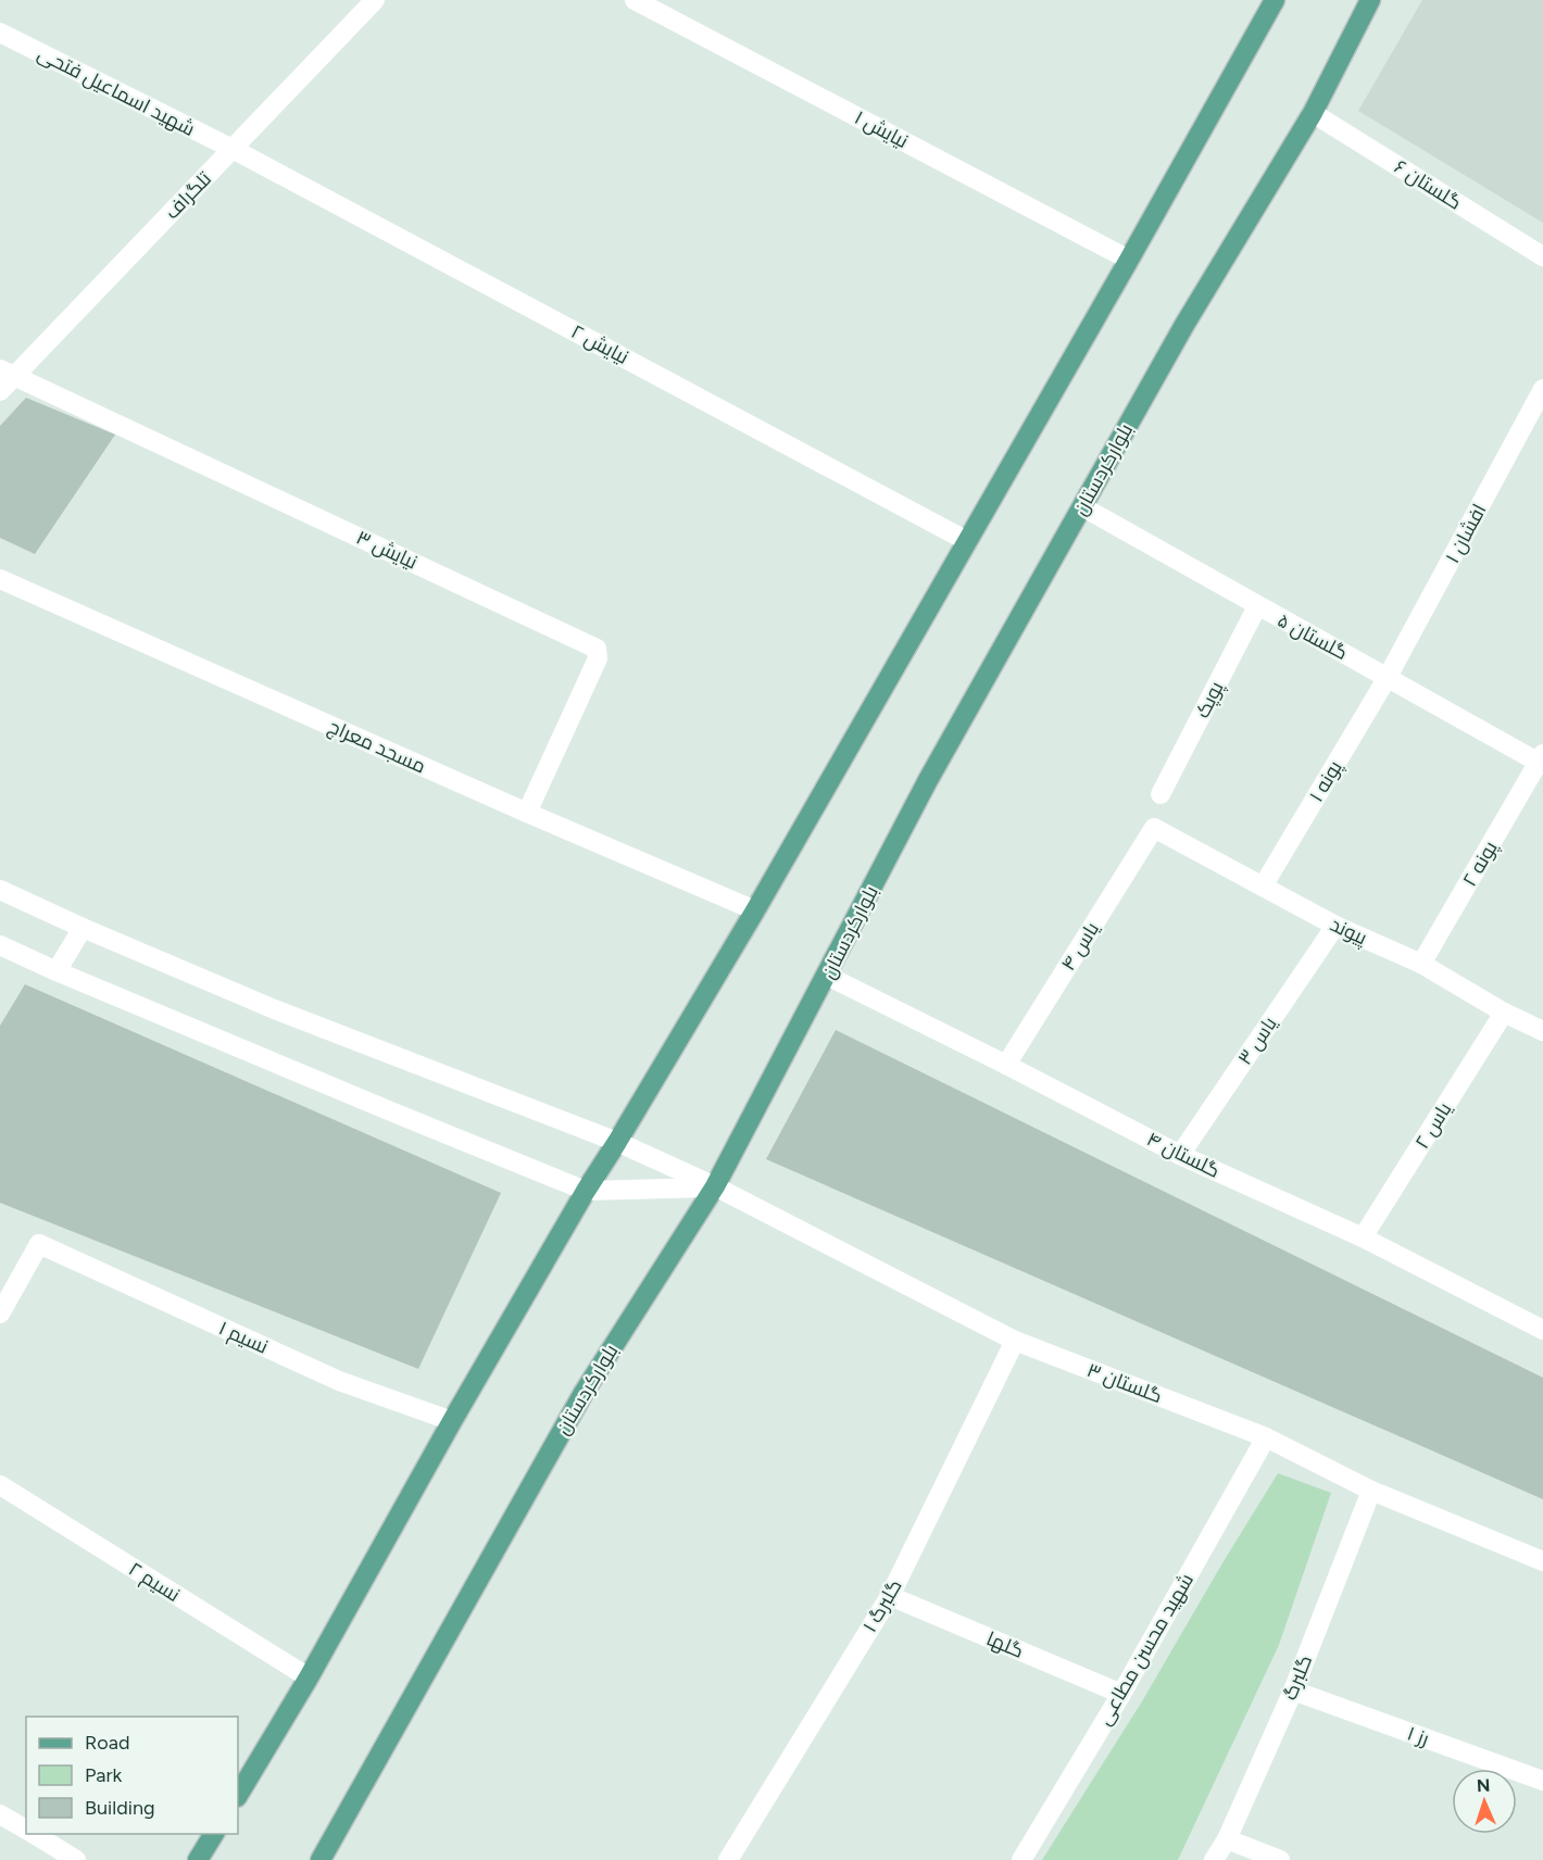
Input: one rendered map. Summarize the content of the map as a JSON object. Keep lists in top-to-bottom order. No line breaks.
{"streets":{"main road":["بلوارکردستان"],"street":["شهید اسماعیل فتحی","نیایش ۱","گلستان ۶","تلگراف","نیایش ۲","افشان ۱","نیایش ۳","گلستان ۵","پوپک","مسجد معراج","پونه ۱","پونه ۲","پیوند","یاس ۴","یاس ۳","یاس ۲","گلستان ۴","نسیم ۱","گلستان ۳","نسیم ۲","گلبرگ ۱","گلها","شهید محسن مطاعی","گلبرگ","رز ۱"]},"crossings":[["شهید اسماعیل فتحی","تلگراف"],["شهید اسماعیل فتحی","نیایش ۲"],["گلستان ۶","بلوارکردستان"],["تلگراف","نیایش ۲"],["تلگراف","نیایش ۳"],["بلوارکردستان","گلستان ۵"],["بلوارکردستان","گلستان ۴"],["بلوارکردستان","گلستان ۳"],["افشان ۱","گلستان ۵"],["افشان ۱","پونه ۱"],["نیایش ۳","مسجد معراج"],["گلستان ۵","پوپک"],["گلستان ۵","پونه ۱"],["گلستان ۵","پونه ۲"],["پونه ۱","پیوند"],["پونه ۲","پیوند"],["پیوند","یاس ۴"],["پیوند","یاس ۳"],["پیوند","یاس ۲"],["یاس ۴","گلستان ۴"],["یاس ۳","گلستان ۴"],["یاس ۲","گلستان ۴"],["گلستان ۳","گلبرگ ۱"],["گلستان ۳","شهید محسن مطاعی"],["گلستان ۳","گلبرگ"],["گلبرگ ۱","گلها"],["گلها","شهید محسن مطاعی"],["گلبرگ","رز ۱"]],"legend":["Road","Park","Building"],"north":"top"}
